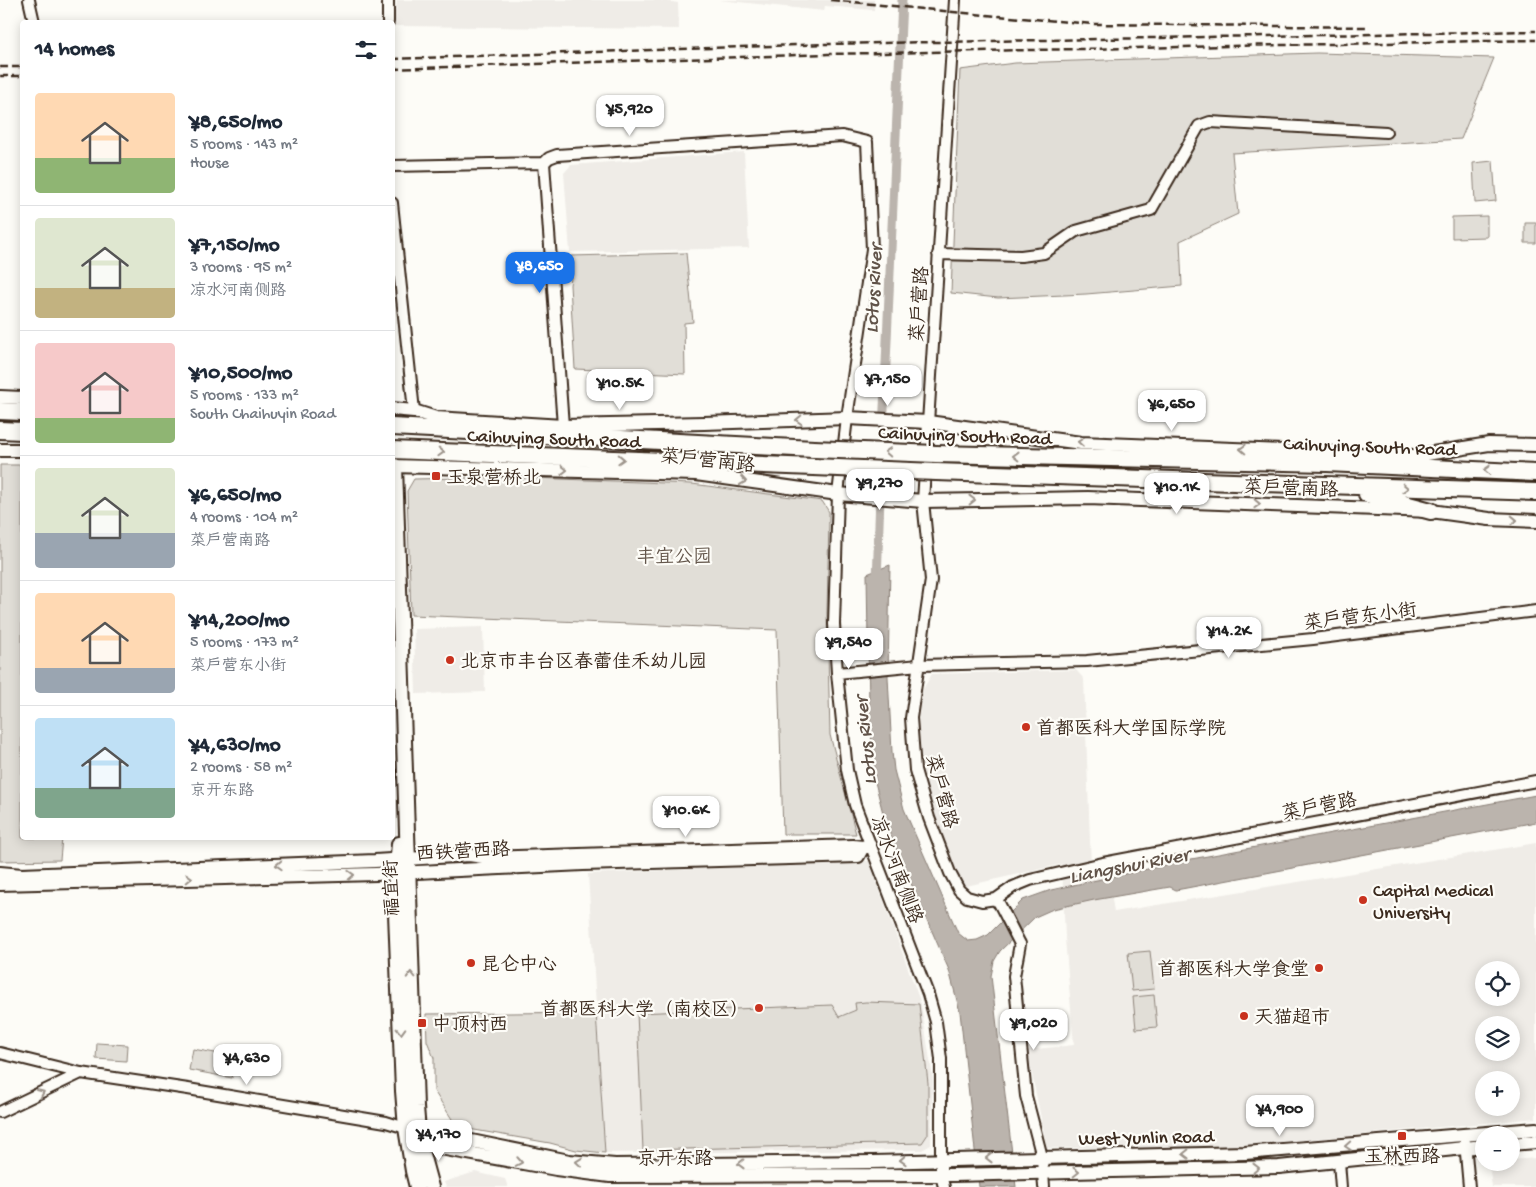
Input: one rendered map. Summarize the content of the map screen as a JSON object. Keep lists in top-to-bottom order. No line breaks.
{"streets":{"highway":["Caihuying South Road"],"main road":["福宜街"],"street":["菜户营路","菜户营南路","菜户营东小街","西铁营西路","凉水河南侧路","West Yunlin Road","京开东路"]},"crossings":[["菜户营路","菜户营南路"],["菜户营路","菜户营东小街"],["菜户营南路","凉水河南侧路"],["菜户营东小街","凉水河南侧路"],["西铁营西路","凉水河南侧路"],["西铁营西路","福宜街"],["凉水河南侧路","West Yunlin Road"],["凉水河南侧路","京开东路"],["福宜街","京开东路"],["West Yunlin Road","京开东路"]],"water":["Lotus River","Liangshui River"],"parks":["丰宜公园"],"places":{"transit":["玉泉营桥北","中顶村西","玉林西路"],"other":["北京市丰台区春蕾佳禾幼儿园","首都医科大学国际学院","Capital Medical University","昆仑中心","首都医科大学食堂","首都医科大学（南校区）","天猫超市"]},"page":{"heading":"14 homes","list":[{"name":"¥8,650/mo","note":"5 rooms · 143 m² · House"},{"name":"¥7,150/mo","note":"3 rooms · 95 m² · 凉水河南侧路"},{"name":"¥10,500/mo","note":"5 rooms · 133 m² · South Chaihuyin Road"},{"name":"¥6,650/mo","note":"4 rooms · 104 m² · 菜户营南路"},{"name":"¥14,200/mo","note":"5 rooms · 173 m² · 菜户营东小街"},{"name":"¥4,630/mo","note":"2 rooms · 58 m² · 京开东路"}],"price":["¥5,920","¥8,650","¥7,150","¥10.5K","¥6,650","¥9,270","¥10.1K","¥14.2K","¥9,540","¥10.6K","¥9,020","¥4,630","¥4,900","¥4,170"],"map_buttons":["+","−"]}}
